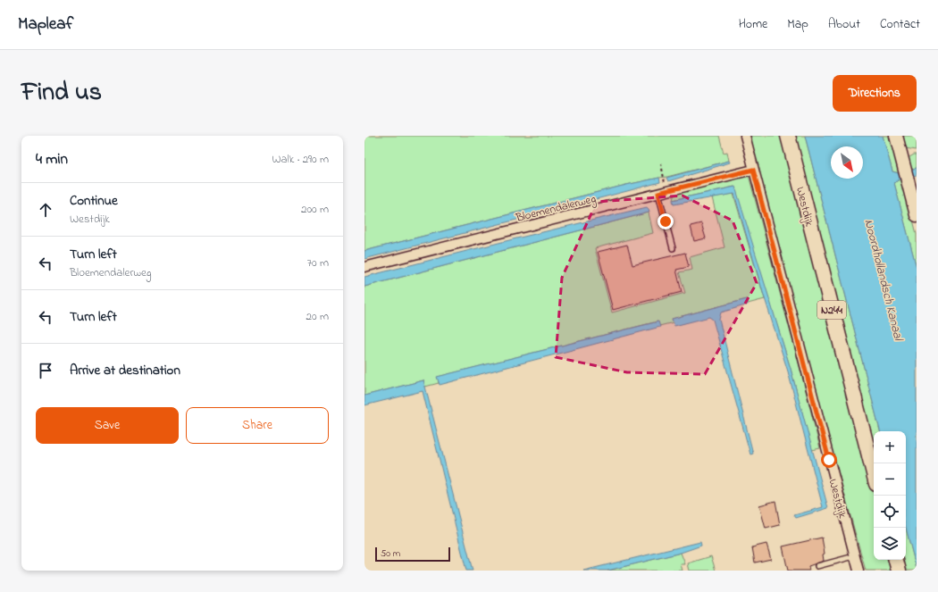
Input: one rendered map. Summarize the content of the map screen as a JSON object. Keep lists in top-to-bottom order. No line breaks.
{"streets":{"main road":["Westdijk","N244"],"street":["Bloemendalerweg"]},"crossings":[["Westdijk","Bloemendalerweg"]],"water":["Noordhollandsch Kanaal"],"scale_bar":"50 m","north":"bottom right","page":{"header":"Mapleaf","nav":["Home","Map","About","Contact"],"title":"Find us","buttons":["Directions",["Save","Share"]],"heading":["4 min","Walk · 290 m"],"list":[["Continue","Westdijk","200 m"],["Turn left","Bloemendalerweg","70 m"],["Turn left","20 m"],"Arrive at destination"],"map_buttons":["+","−"],"scale":"50 m"}}
